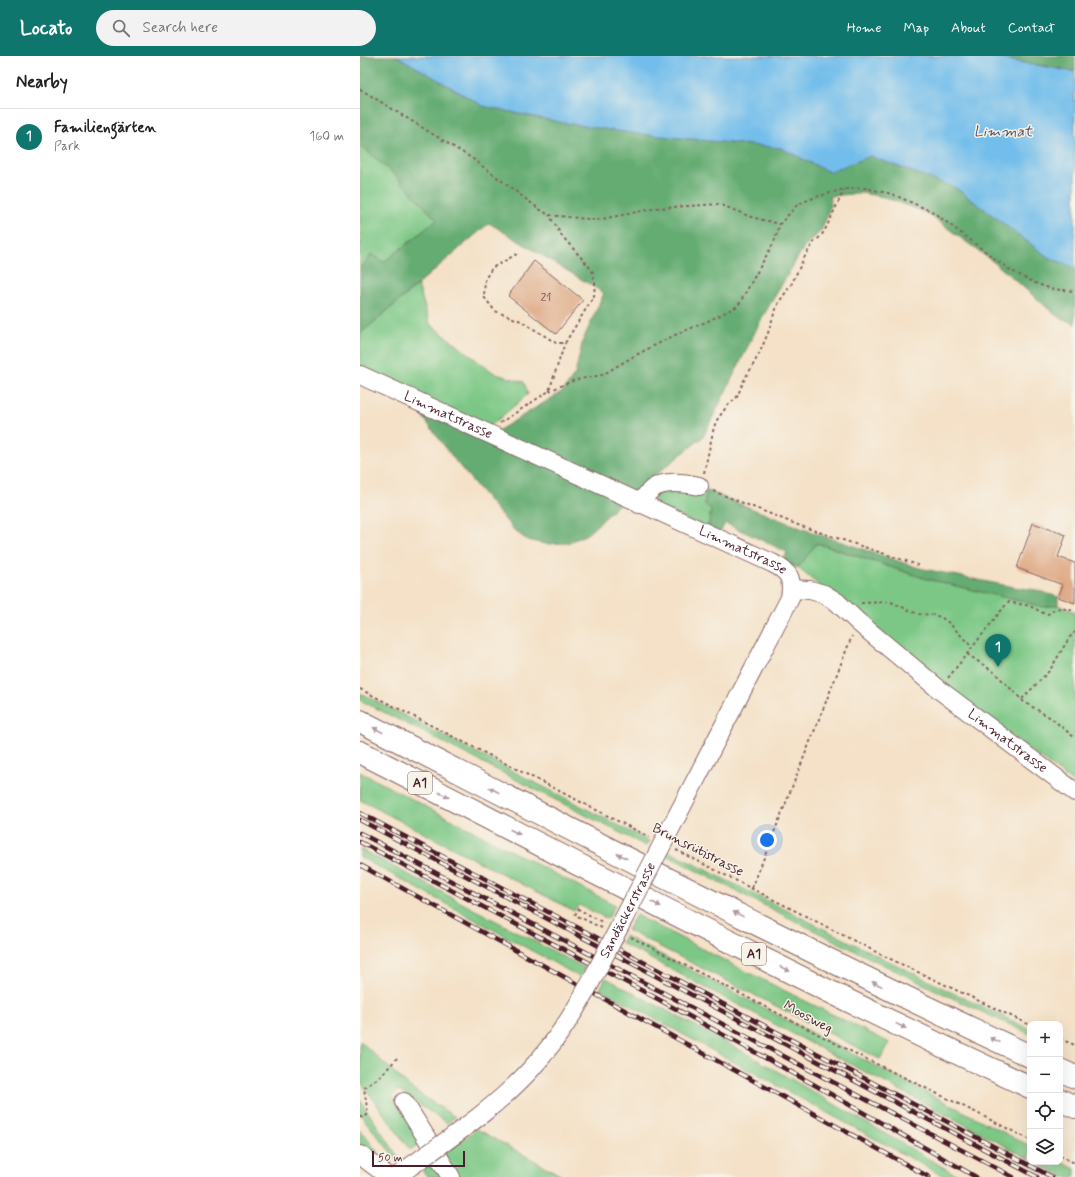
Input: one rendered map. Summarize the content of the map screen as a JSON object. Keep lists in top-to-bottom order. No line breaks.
{"streets":{"highway":["A1"],"street":["Limmatstrasse","Sandäckerstrasse"],"path":["Brunsrütistrasse","Moosweg"]},"crossings":[["Limmatstrasse","Sandäckerstrasse"],["Brunsrütistrasse","Sandäckerstrasse"]],"water":["Limmat"],"house_numbers":["21"],"scale_bar":"50 m","page":{"header":"Locato","search":"Search here","nav":["Home","Map","About","Contact"],"heading":"Nearby","list":[{"mark":"1","name":"Familiengärten","note":"Park","value":"160 m"}],"pins":"1","map_buttons":["+","−"],"scale":"50 m"}}
